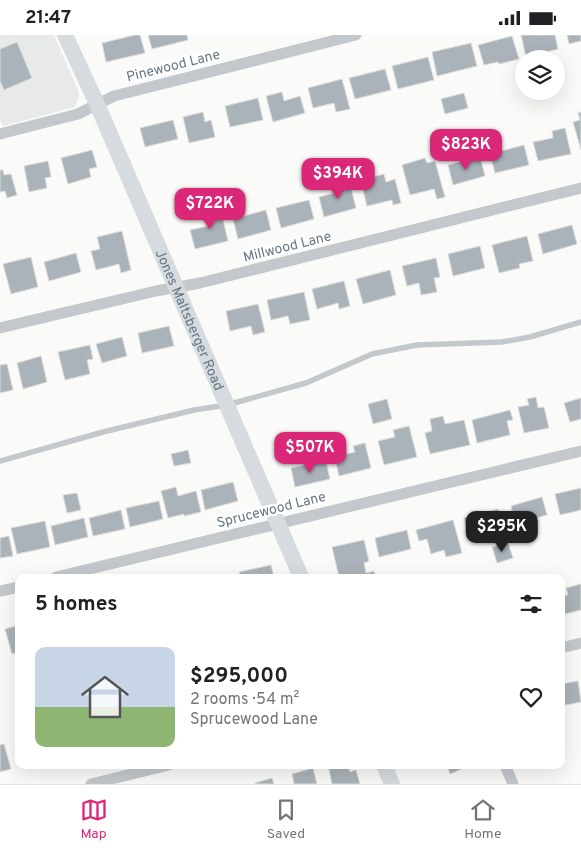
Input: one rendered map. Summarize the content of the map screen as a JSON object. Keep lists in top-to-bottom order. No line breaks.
{"streets":{"main road":["Jones Maltsberger Road"],"street":["Pinewood Lane","Millwood Lane","Sprucewood Lane"]},"crossings":[["Pinewood Lane","Jones Maltsberger Road"],["Millwood Lane","Jones Maltsberger Road"],["Jones Maltsberger Road","Sprucewood Lane"]],"page":{"status":"21:47","price":["$823K","$394K","$722K","$507K","$295K"],"heading":"5 homes","list":[{"name":"$295,000","note":"2 rooms · 54 m² · Sprucewood Lane"}],"tabs":["Map","Saved","Home"]}}
